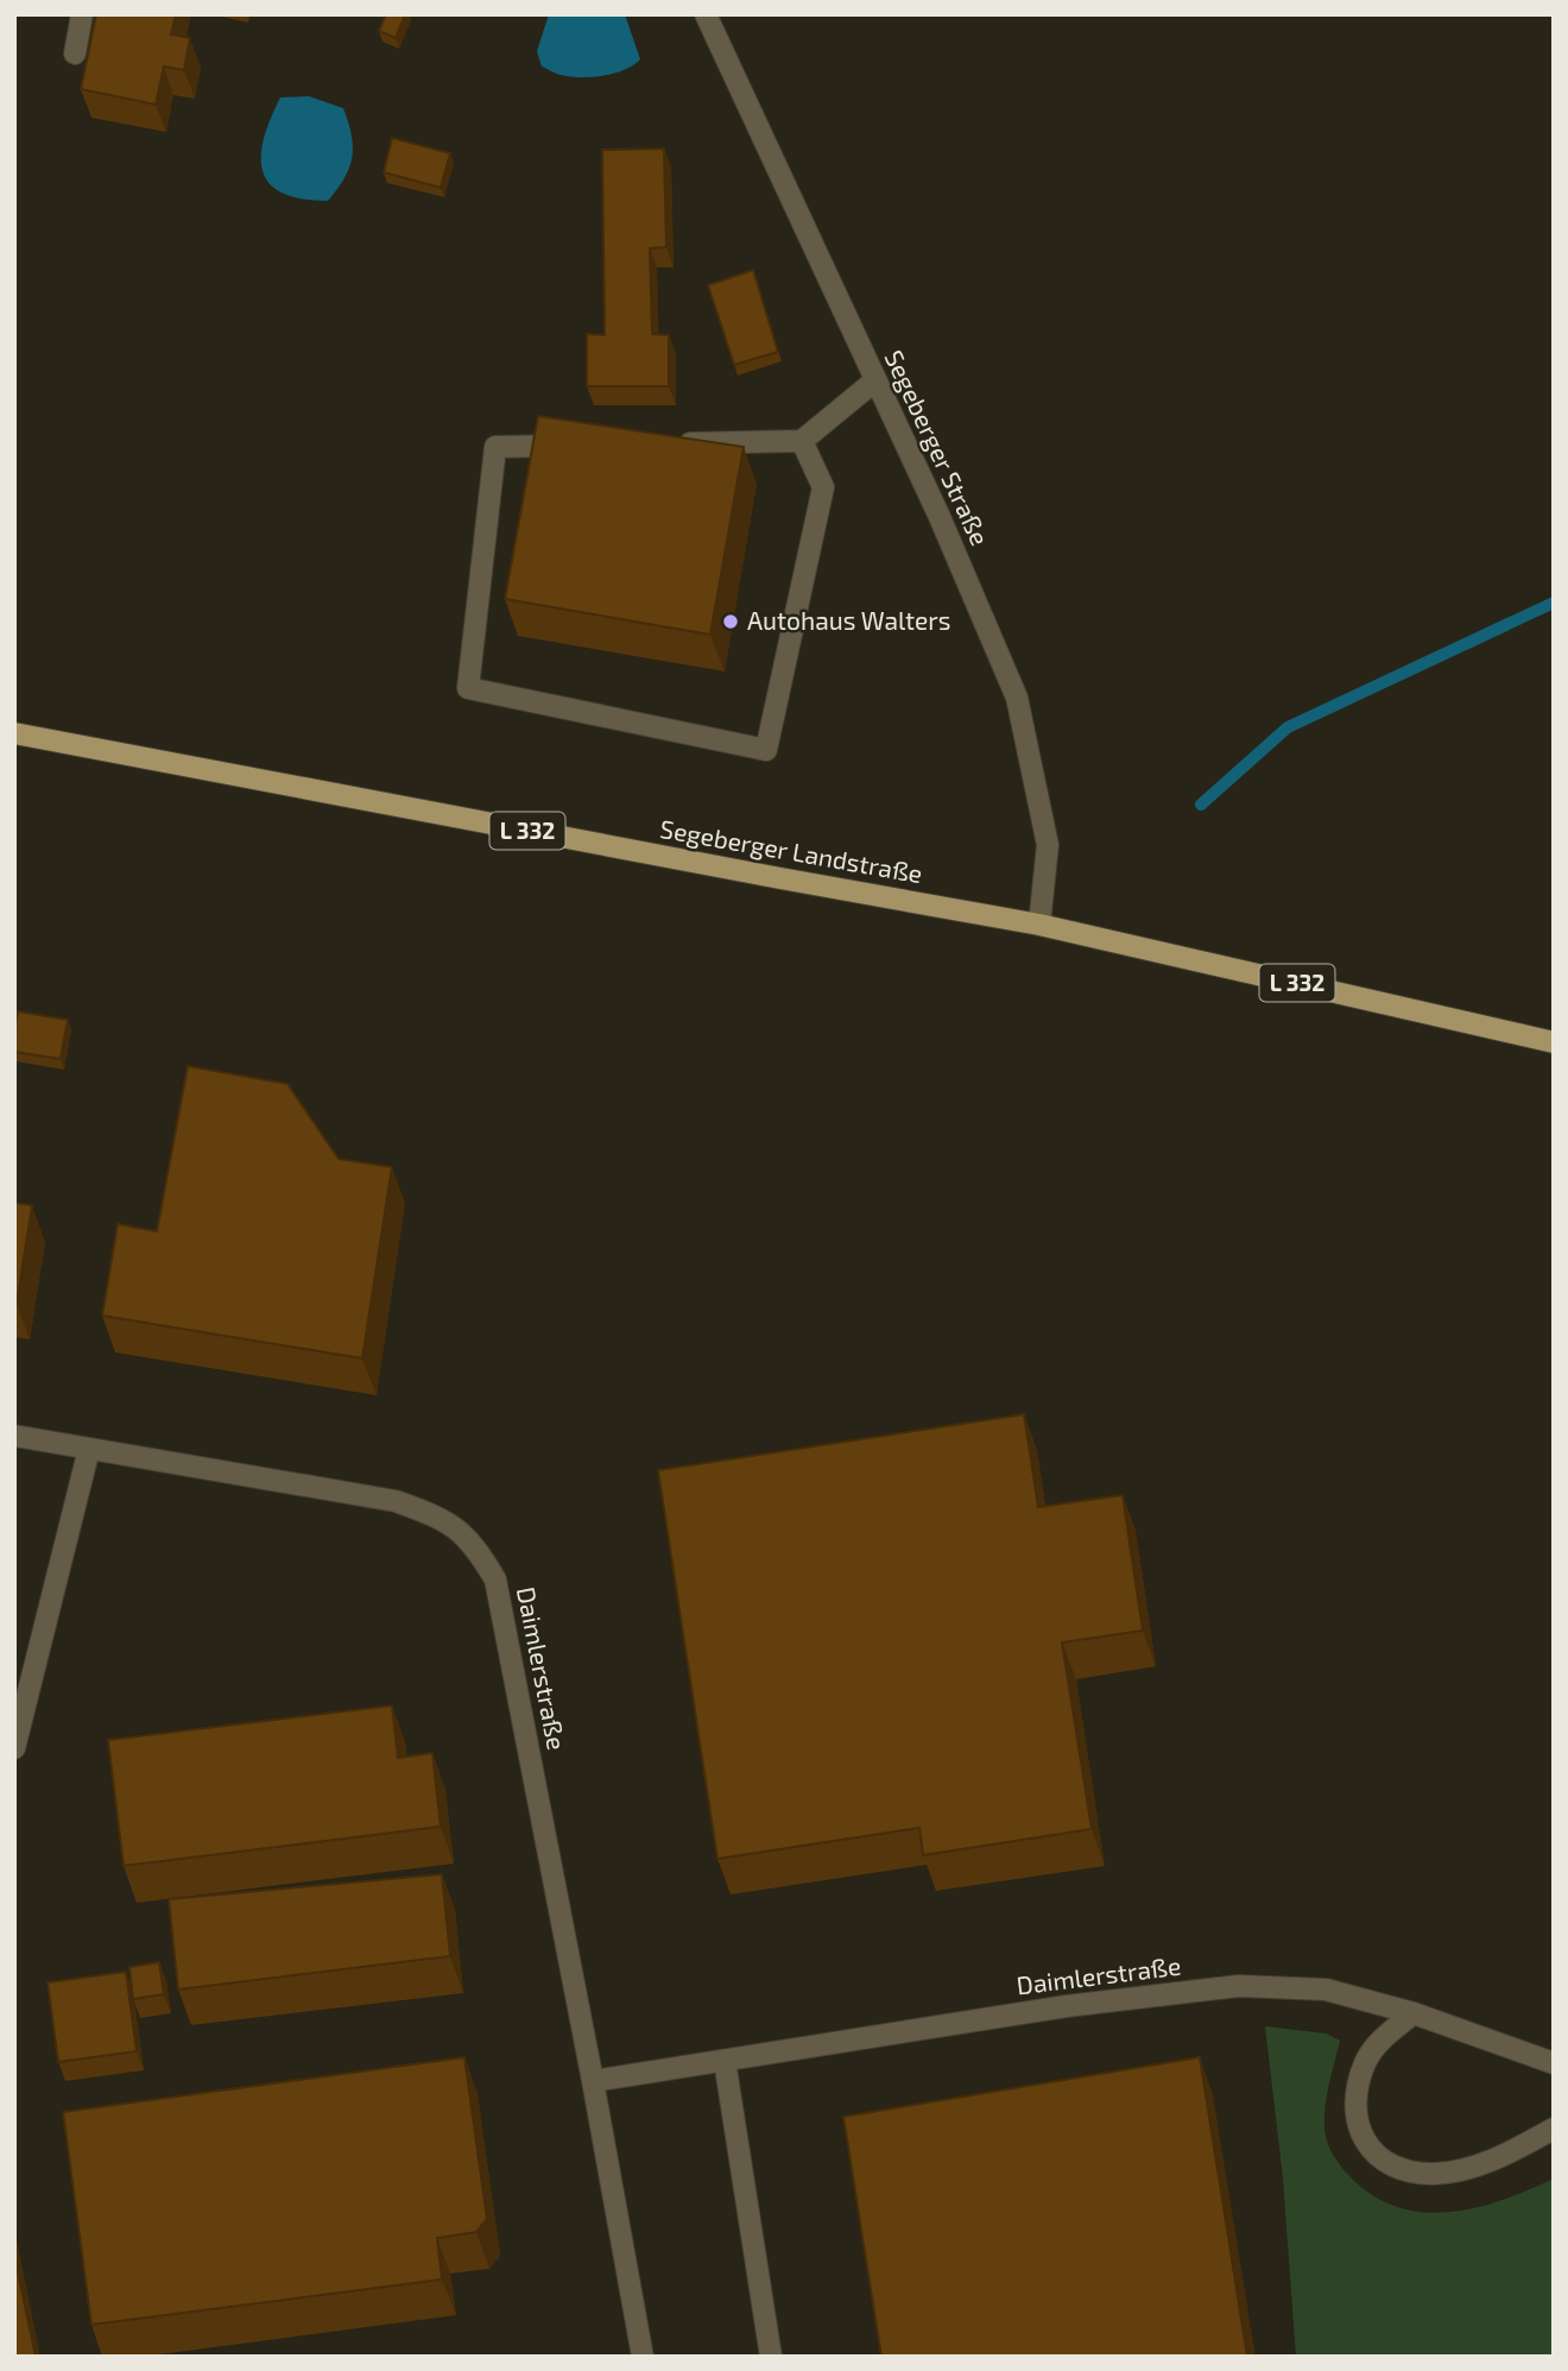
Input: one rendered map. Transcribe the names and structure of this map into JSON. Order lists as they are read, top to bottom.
{
  "streets": {
    "main road": ["L 332", "Segeberger Landstraße"],
    "street": ["Segeberger Straße", "Daimlerstraße"]
  },
  "crossings": [
    ["Segeberger Straße", "Segeberger Landstraße"]
  ],
  "places": ["Autohaus Walters"]
}
